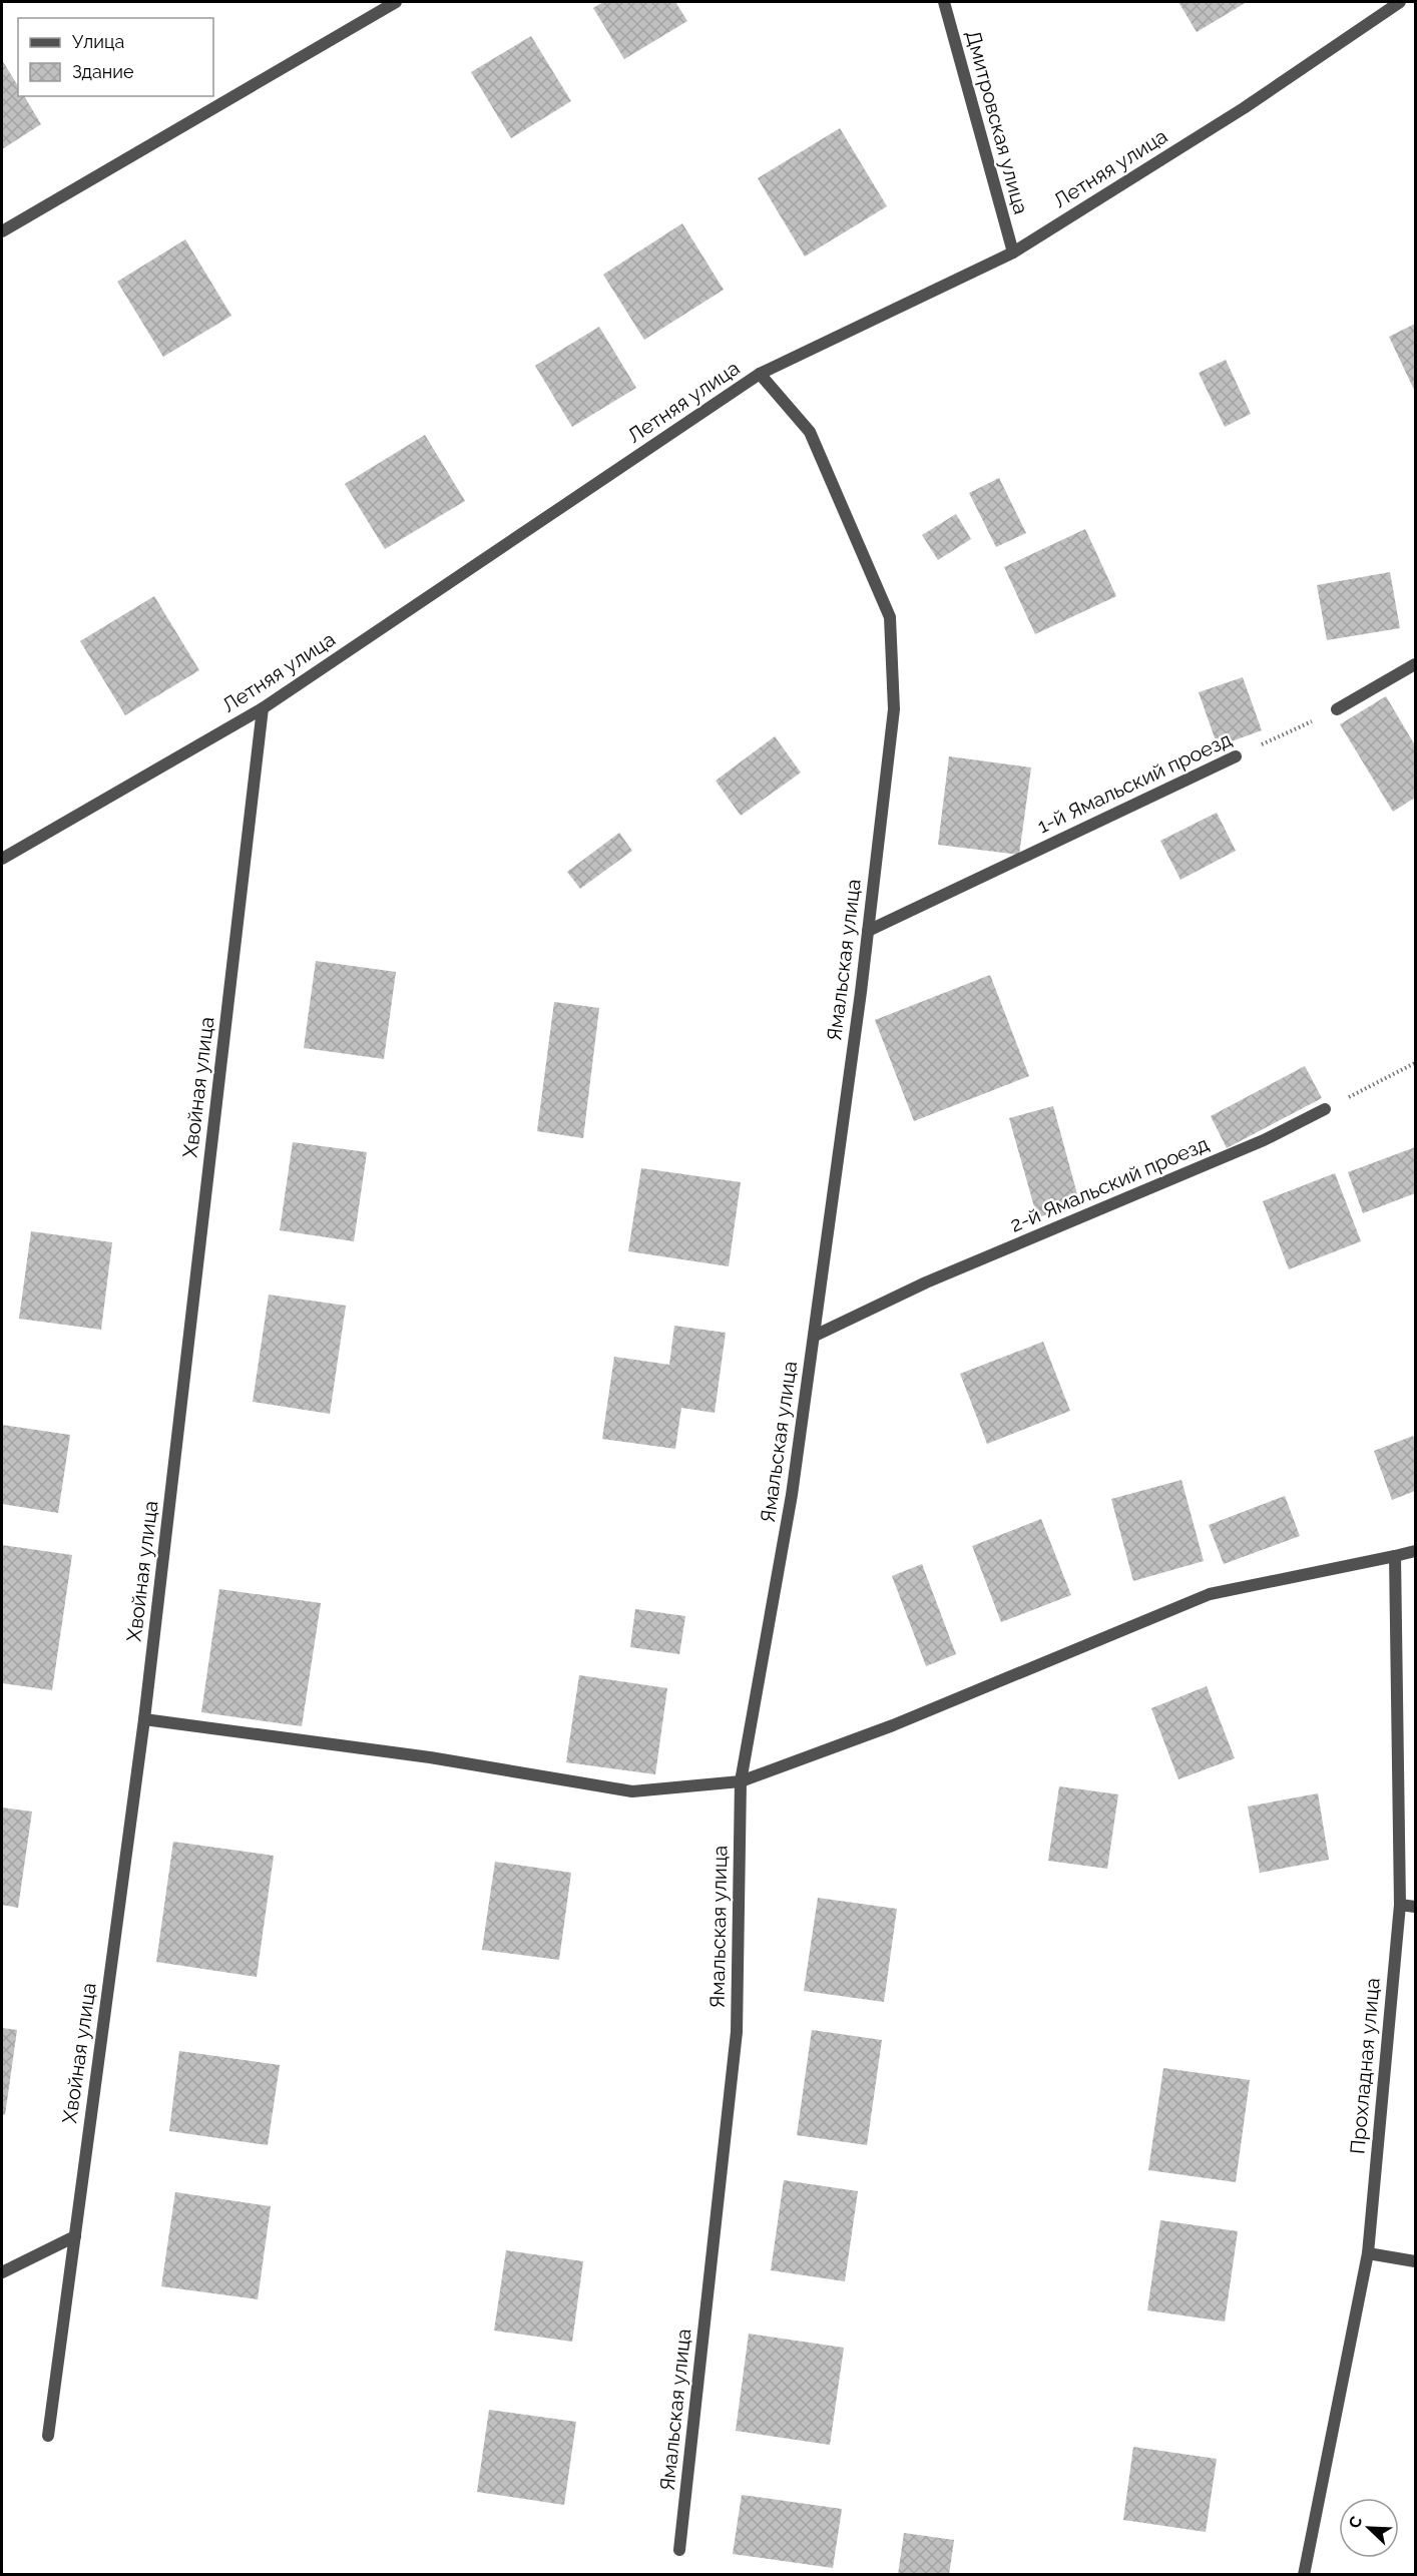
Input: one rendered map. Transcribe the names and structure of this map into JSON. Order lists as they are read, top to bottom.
{
  "streets": {
    "street": [
      "Дмитровская улица",
      "Летняя улица",
      "1-й Ямальский проезд",
      "Ямальская улица",
      "Хвойная улица",
      "2-й Ямальский проезд",
      "Прохладная улица"
    ]
  },
  "crossings": [
    ["Дмитровская улица", "Летняя улица"],
    ["Летняя улица", "Ямальская улица"],
    ["Летняя улица", "Хвойная улица"],
    ["1-й Ямальский проезд", "Ямальская улица"],
    ["Ямальская улица", "2-й Ямальский проезд"]
  ],
  "legend": ["Улица", "Здание"],
  "north": "top left"
}
